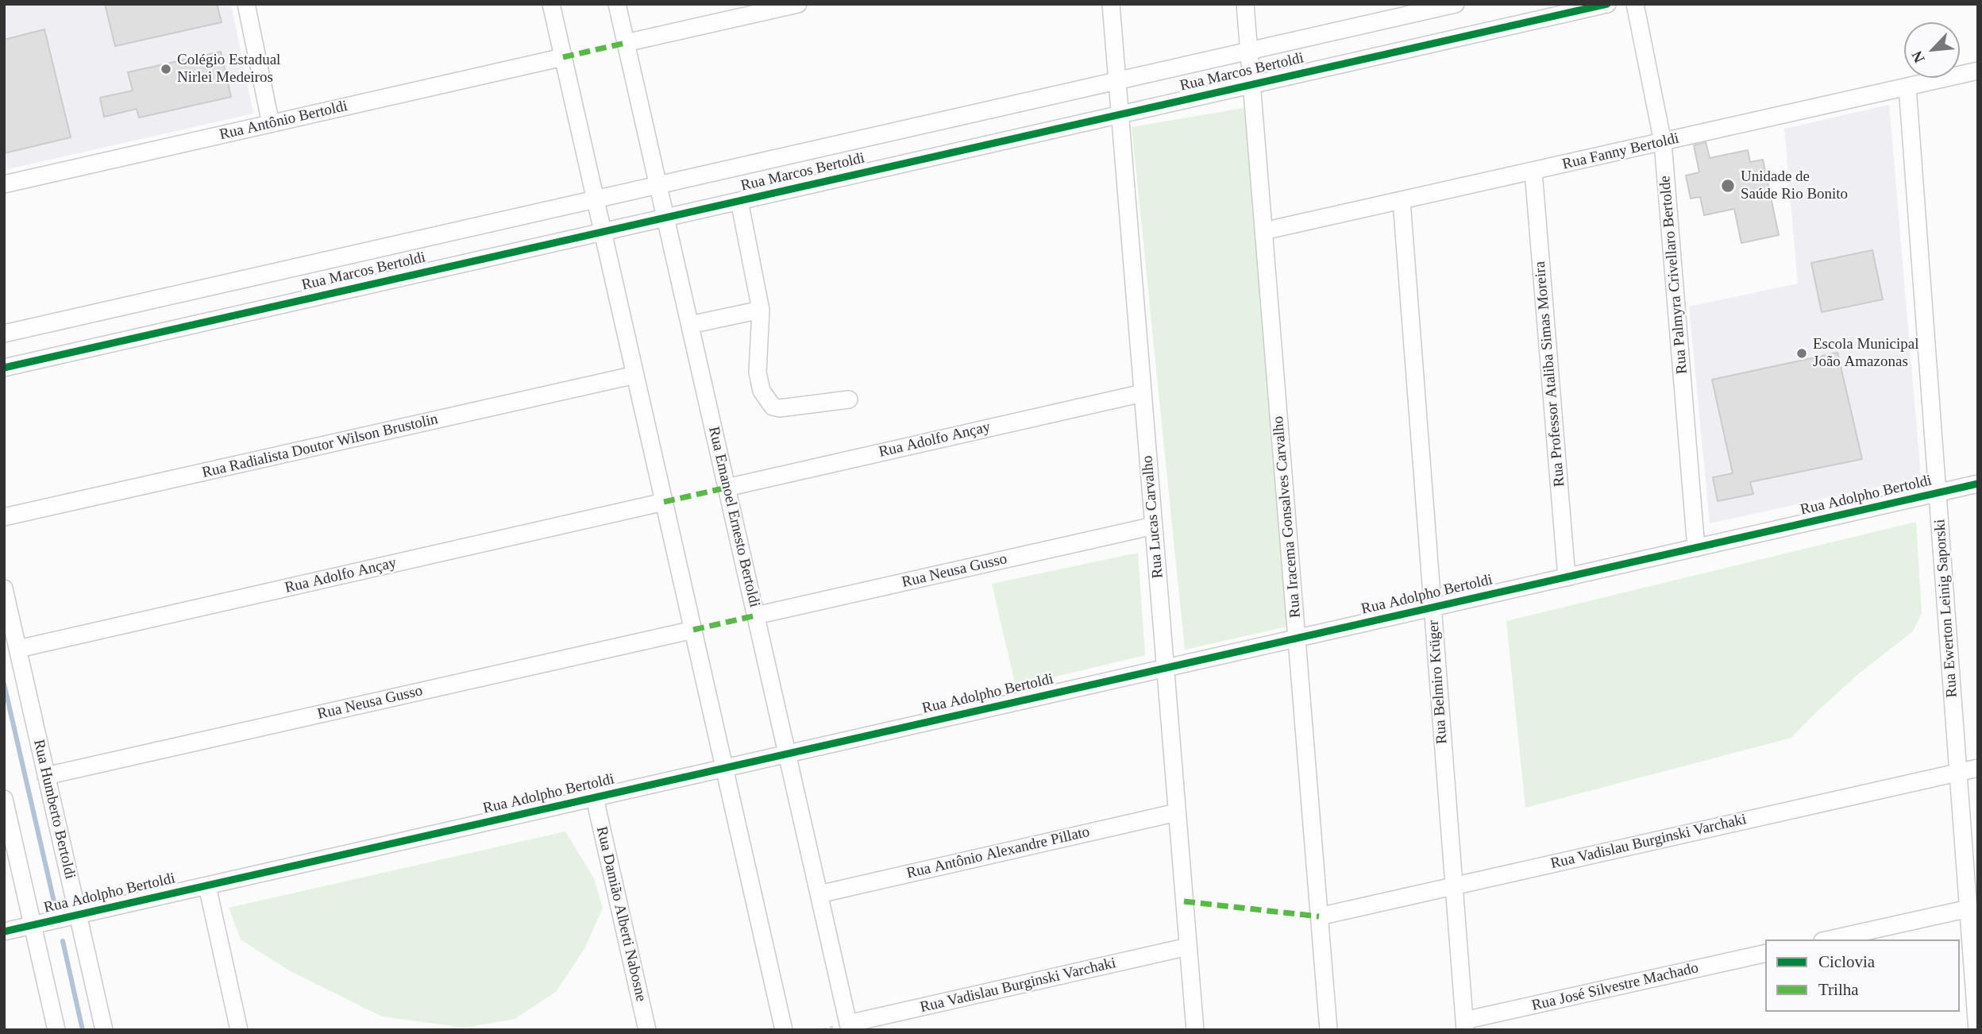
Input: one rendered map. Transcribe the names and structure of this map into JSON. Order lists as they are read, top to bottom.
{
  "streets": {
    "street": [
      "Rua Marcos Bertoldi",
      "Rua Antônio Bertoldi",
      "Rua Fanny Bertoldi",
      "Rua Palmyra Crivellaro Bertolde",
      "Rua Professor Ataliba Simas Moreira",
      "Rua Adolfo Ançay",
      "Rua Radialista Doutor Wilson Brustolin",
      "Rua Adolpho Bertoldi",
      "Rua Emanoel Ernesto Bertoldi",
      "Rua Lucas Carvalho",
      "Rua Iracema Gonsalves Carvalho",
      "Rua Neusa Gusso",
      "Rua Ewerton Leinig Saporski",
      "Rua Belmiro Krüger",
      "Rua Humberto Bertoldi",
      "Rua Vadislau Burginski Varchaki",
      "Rua Antônio Alexandre Pillato",
      "Rua Damião Alberti Nabosne",
      "Rua José Silvestre Machado"
    ]
  },
  "crossings": [
    ["Rua Marcos Bertoldi", "Rua Emanoel Ernesto Bertoldi"],
    ["Rua Marcos Bertoldi", "Rua Lucas Carvalho"],
    ["Rua Marcos Bertoldi", "Rua Iracema Gonsalves Carvalho"],
    ["Rua Fanny Bertoldi", "Rua Palmyra Crivellaro Bertolde"],
    ["Rua Fanny Bertoldi", "Rua Professor Ataliba Simas Moreira"],
    ["Rua Fanny Bertoldi", "Rua Iracema Gonsalves Carvalho"],
    ["Rua Fanny Bertoldi", "Rua Ewerton Leinig Saporski"],
    ["Rua Fanny Bertoldi", "Rua Belmiro Krüger"],
    ["Rua Palmyra Crivellaro Bertolde", "Rua Adolpho Bertoldi"],
    ["Rua Professor Ataliba Simas Moreira", "Rua Adolpho Bertoldi"],
    ["Rua Adolfo Ançay", "Rua Emanoel Ernesto Bertoldi"],
    ["Rua Adolfo Ançay", "Rua Lucas Carvalho"],
    ["Rua Adolfo Ançay", "Rua Humberto Bertoldi"],
    ["Rua Adolpho Bertoldi", "Rua Emanoel Ernesto Bertoldi"],
    ["Rua Adolpho Bertoldi", "Rua Lucas Carvalho"],
    ["Rua Adolpho Bertoldi", "Rua Iracema Gonsalves Carvalho"],
    ["Rua Adolpho Bertoldi", "Rua Ewerton Leinig Saporski"],
    ["Rua Adolpho Bertoldi", "Rua Belmiro Krüger"],
    ["Rua Adolpho Bertoldi", "Rua Humberto Bertoldi"],
    ["Rua Adolpho Bertoldi", "Rua Damião Alberti Nabosne"],
    ["Rua Emanoel Ernesto Bertoldi", "Rua Neusa Gusso"],
    ["Rua Emanoel Ernesto Bertoldi", "Rua Vadislau Burginski Varchaki"],
    ["Rua Emanoel Ernesto Bertoldi", "Rua Antônio Alexandre Pillato"],
    ["Rua Lucas Carvalho", "Rua Neusa Gusso"],
    ["Rua Lucas Carvalho", "Rua Vadislau Burginski Varchaki"],
    ["Rua Lucas Carvalho", "Rua Antônio Alexandre Pillato"],
    ["Rua Iracema Gonsalves Carvalho", "Rua Vadislau Burginski Varchaki"],
    ["Rua Neusa Gusso", "Rua Humberto Bertoldi"],
    ["Rua Ewerton Leinig Saporski", "Rua Vadislau Burginski Varchaki"],
    ["Rua Belmiro Krüger", "Rua Vadislau Burginski Varchaki"],
    ["Rua Belmiro Krüger", "Rua José Silvestre Machado"]
  ],
  "places": ["Colégio Estadual Nirlei Medeiros", "Unidade de Saúde Rio Bonito", "Escola Municipal João Amazonas"],
  "legend": ["Ciclovia", "Trilha"],
  "north": "bottom left"
}
